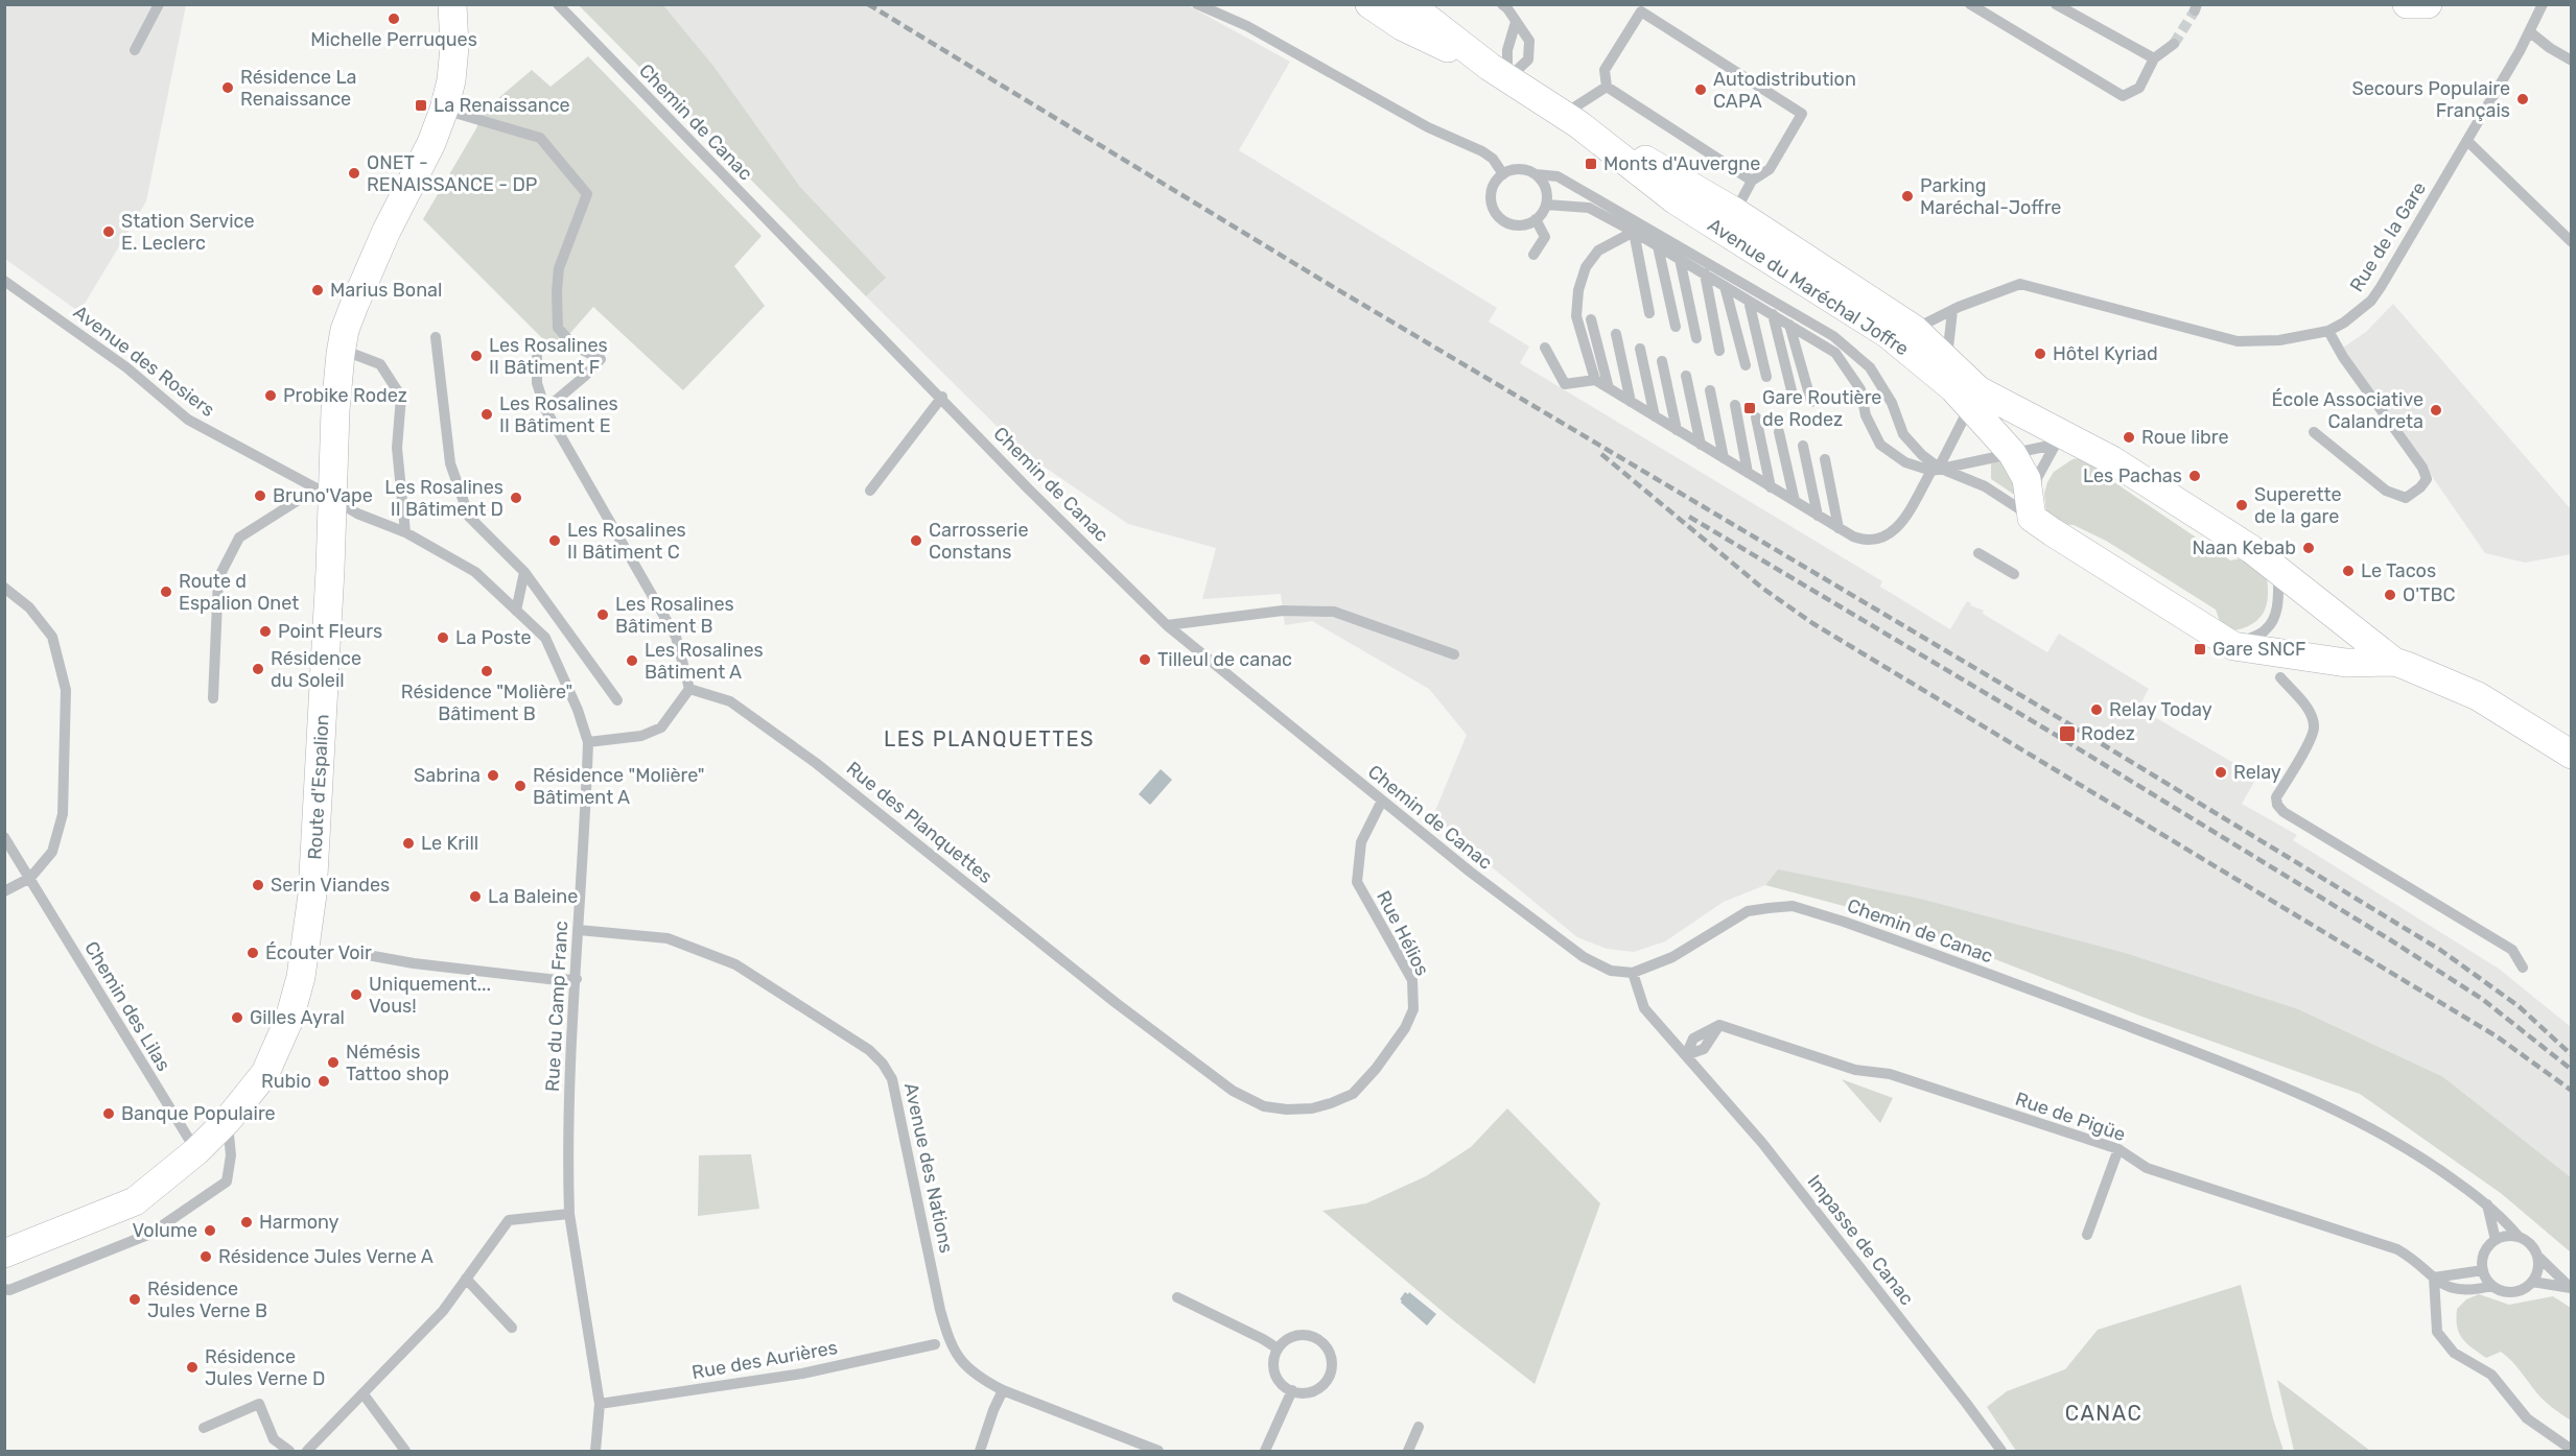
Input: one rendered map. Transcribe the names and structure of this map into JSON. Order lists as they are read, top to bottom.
{
  "streets": {
    "main road": ["Avenue du Maréchal Joffre", "Route d'Espalion"],
    "street": [
      "Chemin de Canac",
      "Rue de la Gare",
      "Avenue des Rosiers",
      "Rue des Planquettes",
      "Rue Hélios",
      "Chemin des Lilas",
      "Rue du Camp Franc",
      "Rue de Pigüe",
      "Avenue des Nations",
      "Impasse de Canac",
      "Rue des Aurières"
    ]
  },
  "crossings": [
    ["Chemin de Canac", "Rue Hélios"],
    ["Chemin de Canac", "Rue de Pigüe"],
    ["Rue de la Gare", "Avenue du Maréchal Joffre"],
    ["Avenue des Rosiers", "Route d'Espalion"],
    ["Avenue des Rosiers", "Rue du Camp Franc"],
    ["Route d'Espalion", "Chemin des Lilas"],
    ["Route d'Espalion", "Rue du Camp Franc"],
    ["Rue des Planquettes", "Rue Hélios"],
    ["Rue du Camp Franc", "Avenue des Nations"],
    ["Rue du Camp Franc", "Rue des Aurières"],
    ["Rue de Pigüe", "Impasse de Canac"]
  ],
  "districts": ["LES PLANQUETTES", "CANAC"],
  "places": {
    "other": [
      "Michelle Perruques",
      "Résidence La Renaissance",
      "Autodistribution CAPA",
      "Secours Populaire Français",
      "ONET - RENAISSANCE - DP",
      "Parking Maréchal-Joffre",
      "Station Service E. Leclerc",
      "Marius Bonal",
      "Hôtel Kyriad",
      "Les Rosalines II Bâtiment F",
      "Probike Rodez",
      "École Associative Calandreta",
      "Les Rosalines II Bâtiment E",
      "Roue libre",
      "Les Pachas",
      "Bruno'Vape",
      "Les Rosalines II Bâtiment D",
      "Superette de la gare",
      "Les Rosalines II Bâtiment C",
      "Carrosserie Constans",
      "Naan Kebab",
      "Le Tacos",
      "Route d Espalion Onet",
      "O'TBC",
      "Les Rosalines Bâtiment B",
      "Point Fleurs",
      "La Poste",
      "Tilleul de canac",
      "Les Rosalines Bâtiment A",
      "Résidence du Soleil",
      "Résidence \"Molière\" Bâtiment B",
      "Relay Today",
      "Relay",
      "Sabrina",
      "Résidence \"Molière\" Bâtiment A",
      "Le Krill",
      "Serin Viandes",
      "La Baleine",
      "Écouter Voir",
      "Uniquement... Vous!",
      "Gilles Ayral",
      "Némésis Tattoo shop",
      "Rubio",
      "Banque Populaire",
      "Harmony",
      "Volume",
      "Résidence Jules Verne A",
      "Résidence Jules Verne B",
      "Résidence Jules Verne D"
    ],
    "transit": [
      "La Renaissance",
      "Monts d'Auvergne",
      "Gare Routière de Rodez",
      "Gare SNCF",
      "Rodez"
    ]
  }
}
